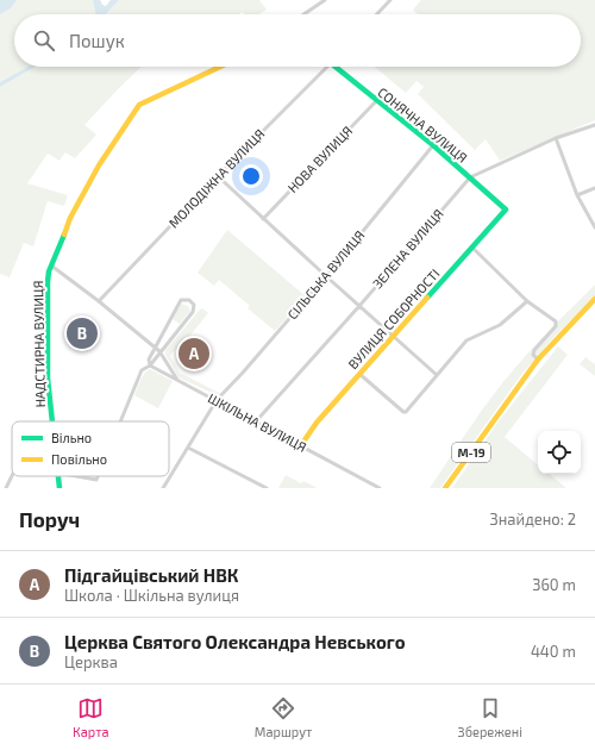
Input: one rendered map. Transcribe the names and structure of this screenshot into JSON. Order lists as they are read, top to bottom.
{
  "streets": {
    "main road": [
      "СОНЯЧНА ВУЛИЦЯ",
      "ВУЛИЦЯ СОБОРНОСТІ",
      "НАДСТИРНА ВУЛИЦЯ",
      "М-19"
    ],
    "street": [
      "НОВА ВУЛИЦЯ",
      "МОЛОДІЖНА ВУЛИЦЯ",
      "ЗЕЛЕНА ВУЛИЦЯ",
      "СІЛЬСЬКА ВУЛИЦЯ",
      "ШКІЛЬНА ВУЛИЦЯ"
    ]
  },
  "crossings": [
    ["СОНЯЧНА ВУЛИЦЯ", "НОВА ВУЛИЦЯ"],
    ["СОНЯЧНА ВУЛИЦЯ", "ЗЕЛЕНА ВУЛИЦЯ"],
    ["СОНЯЧНА ВУЛИЦЯ", "СІЛЬСЬКА ВУЛИЦЯ"],
    ["СОНЯЧНА ВУЛИЦЯ", "ВУЛИЦЯ СОБОРНОСТІ"],
    ["ЗЕЛЕНА ВУЛИЦЯ", "ШКІЛЬНА ВУЛИЦЯ"],
    ["СІЛЬСЬКА ВУЛИЦЯ", "ШКІЛЬНА ВУЛИЦЯ"],
    ["ВУЛИЦЯ СОБОРНОСТІ", "ШКІЛЬНА ВУЛИЦЯ"]
  ],
  "legend": ["Вільно", "Повільно"],
  "page": {
    "search": "Пошук",
    "pins": ["B", "A"],
    "heading": ["Поруч", "Знайдено: 2"],
    "list": [
      {
        "mark": "A",
        "name": "Підгайцівський НВК",
        "note": "Школа · Шкільна вулиця",
        "value": "360 m"
      },
      {
        "mark": "B",
        "name": "Церква Святого Олександра Невського",
        "note": "Церква",
        "value": "440 m"
      }
    ],
    "nav": ["Карта", "Маршрут", "Збережені"]
  }
}
